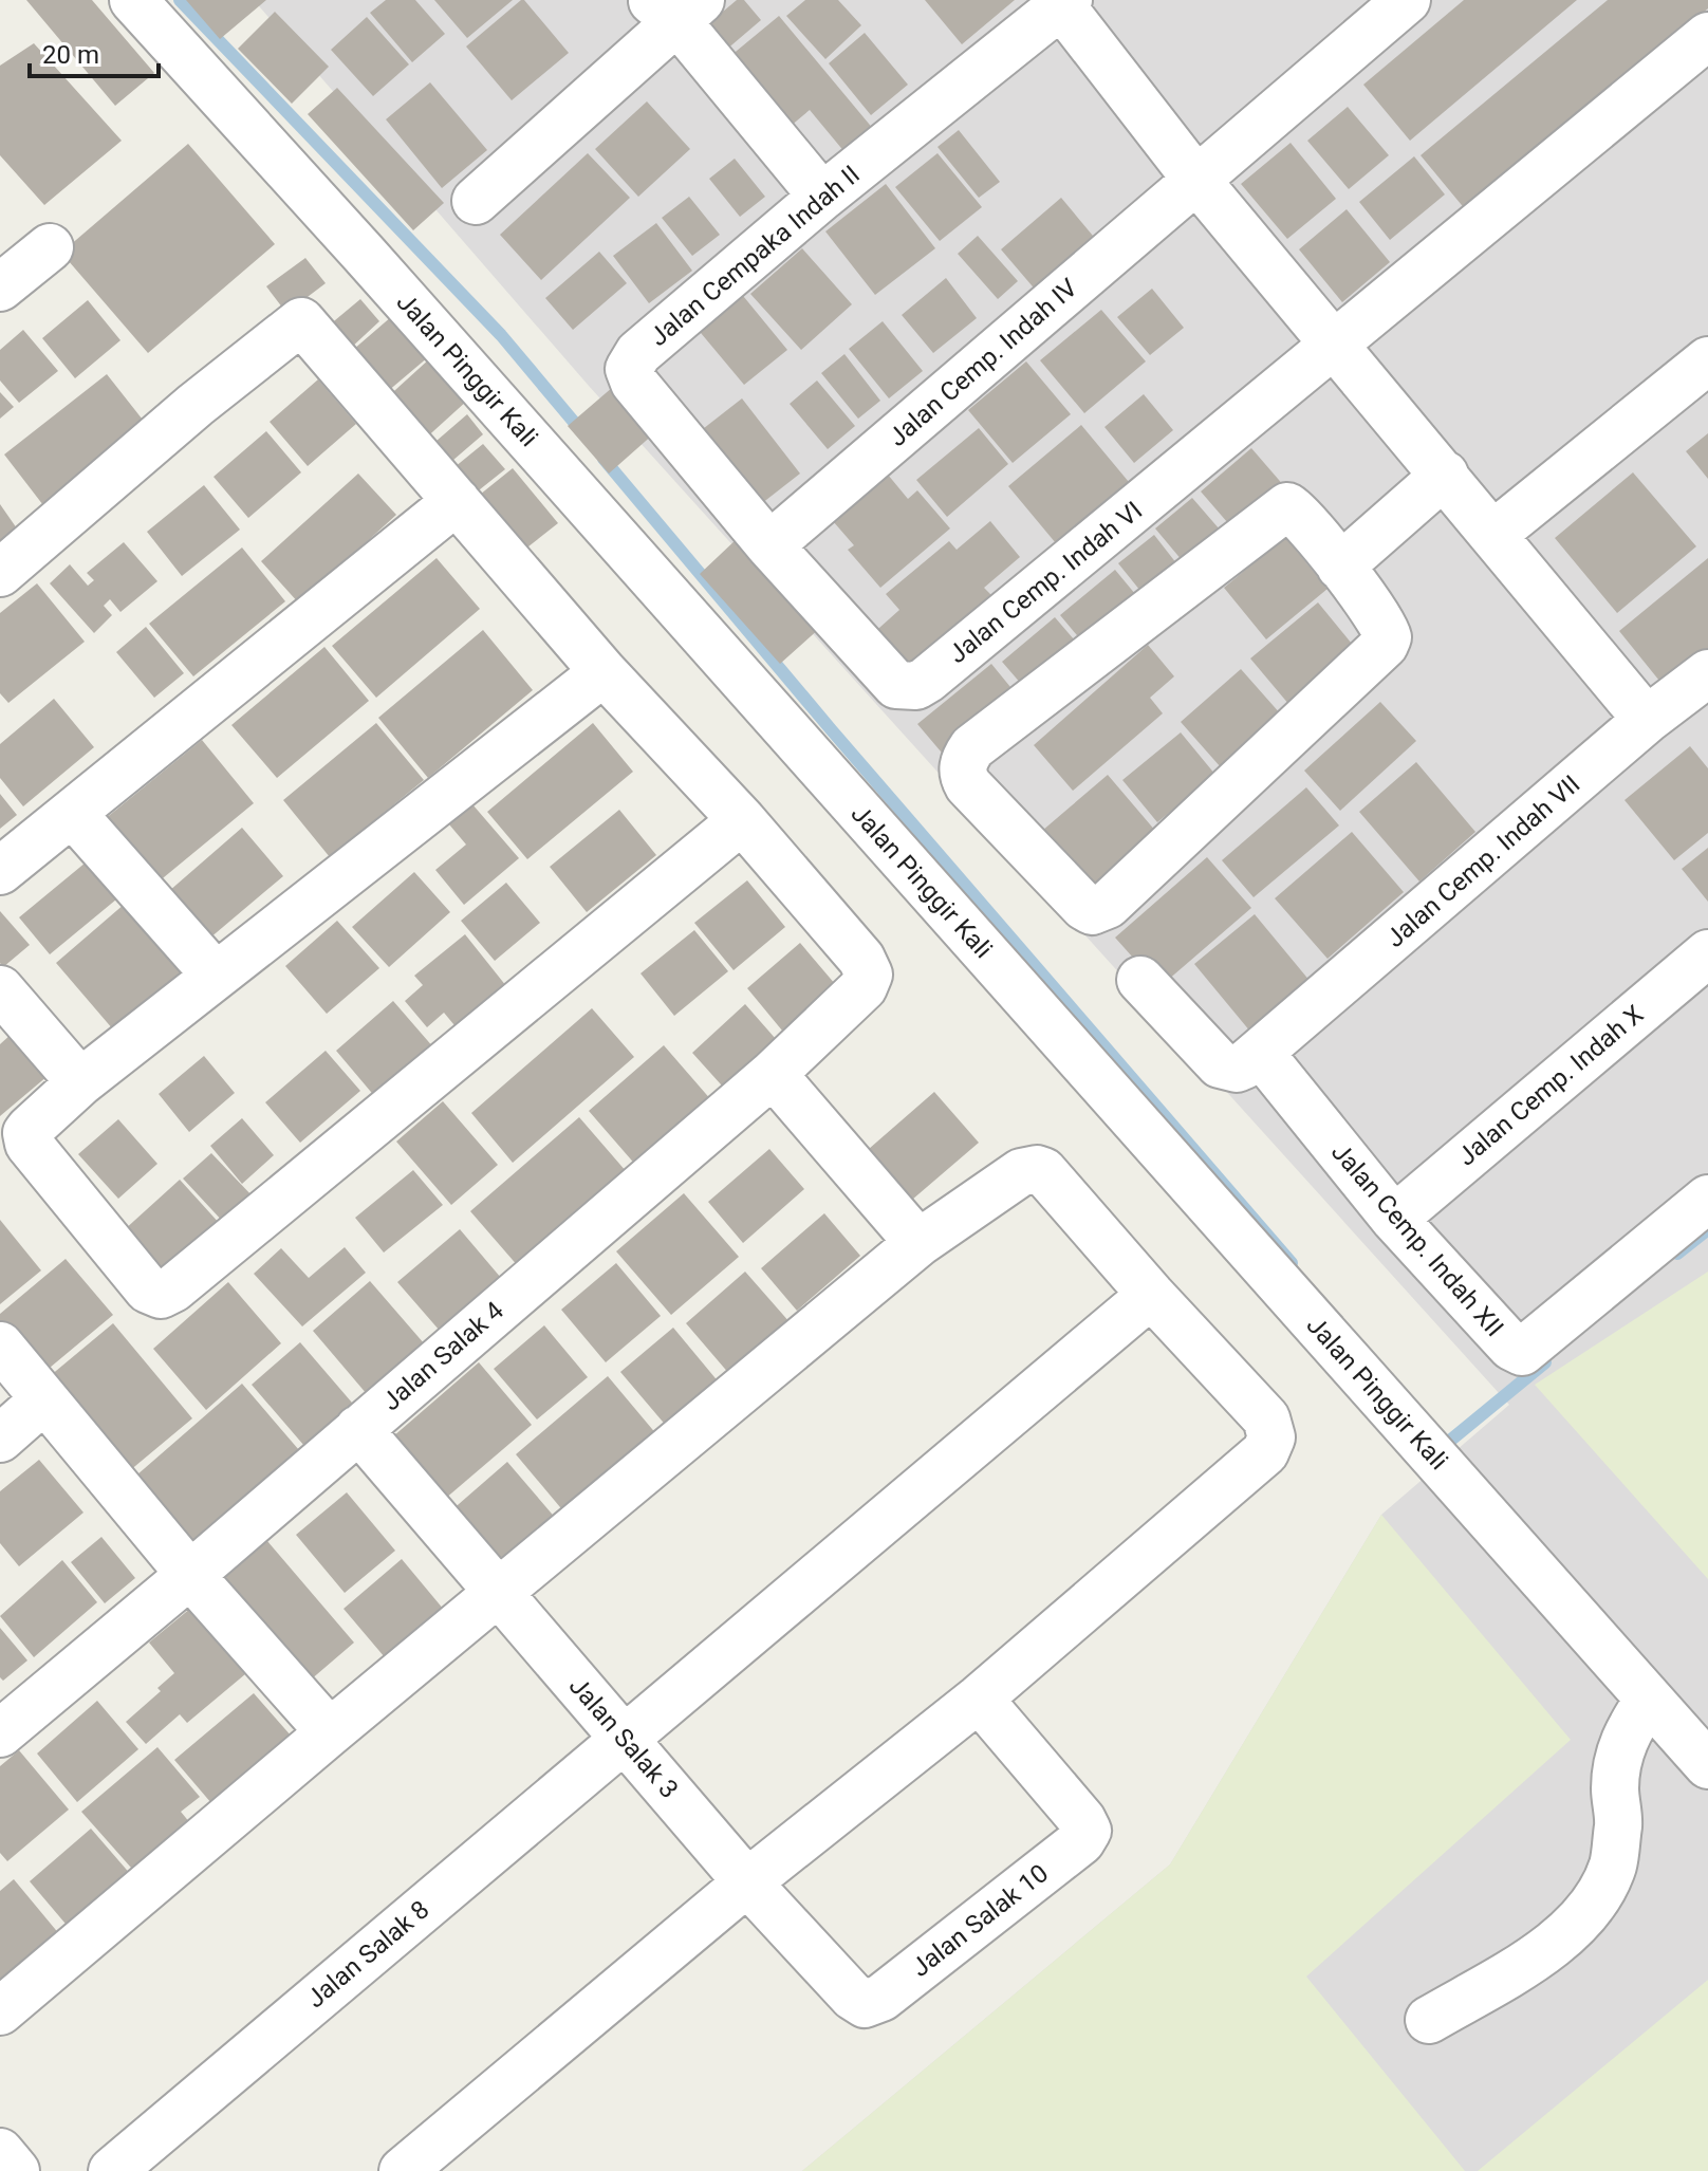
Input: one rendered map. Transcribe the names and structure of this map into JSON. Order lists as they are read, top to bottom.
{
  "streets": {
    "street": [
      "Jalan Cempaka Indah II",
      "Jalan Cemp. Indah IV",
      "Jalan Pinggir Kali",
      "Jalan Cemp. Indah VI",
      "Jalan Cemp. Indah VII",
      "Jalan Cemp. Indah X",
      "Jalan Cemp. Indah XII",
      "Jalan Salak 4",
      "Jalan Salak 3",
      "Jalan Salak 10",
      "Jalan Salak 8"
    ]
  },
  "crossings": [
    ["Jalan Cempaka Indah II", "Jalan Cemp. Indah IV"],
    ["Jalan Cempaka Indah II", "Jalan Cemp. Indah VI"],
    ["Jalan Cemp. Indah IV", "Jalan Cemp. Indah VI"],
    ["Jalan Cemp. Indah VII", "Jalan Cemp. Indah XII"],
    ["Jalan Cemp. Indah X", "Jalan Cemp. Indah XII"],
    ["Jalan Salak 4", "Jalan Salak 3"],
    ["Jalan Salak 3", "Jalan Salak 10"],
    ["Jalan Salak 3", "Jalan Salak 8"]
  ],
  "scale_bar": "20 m"
}
